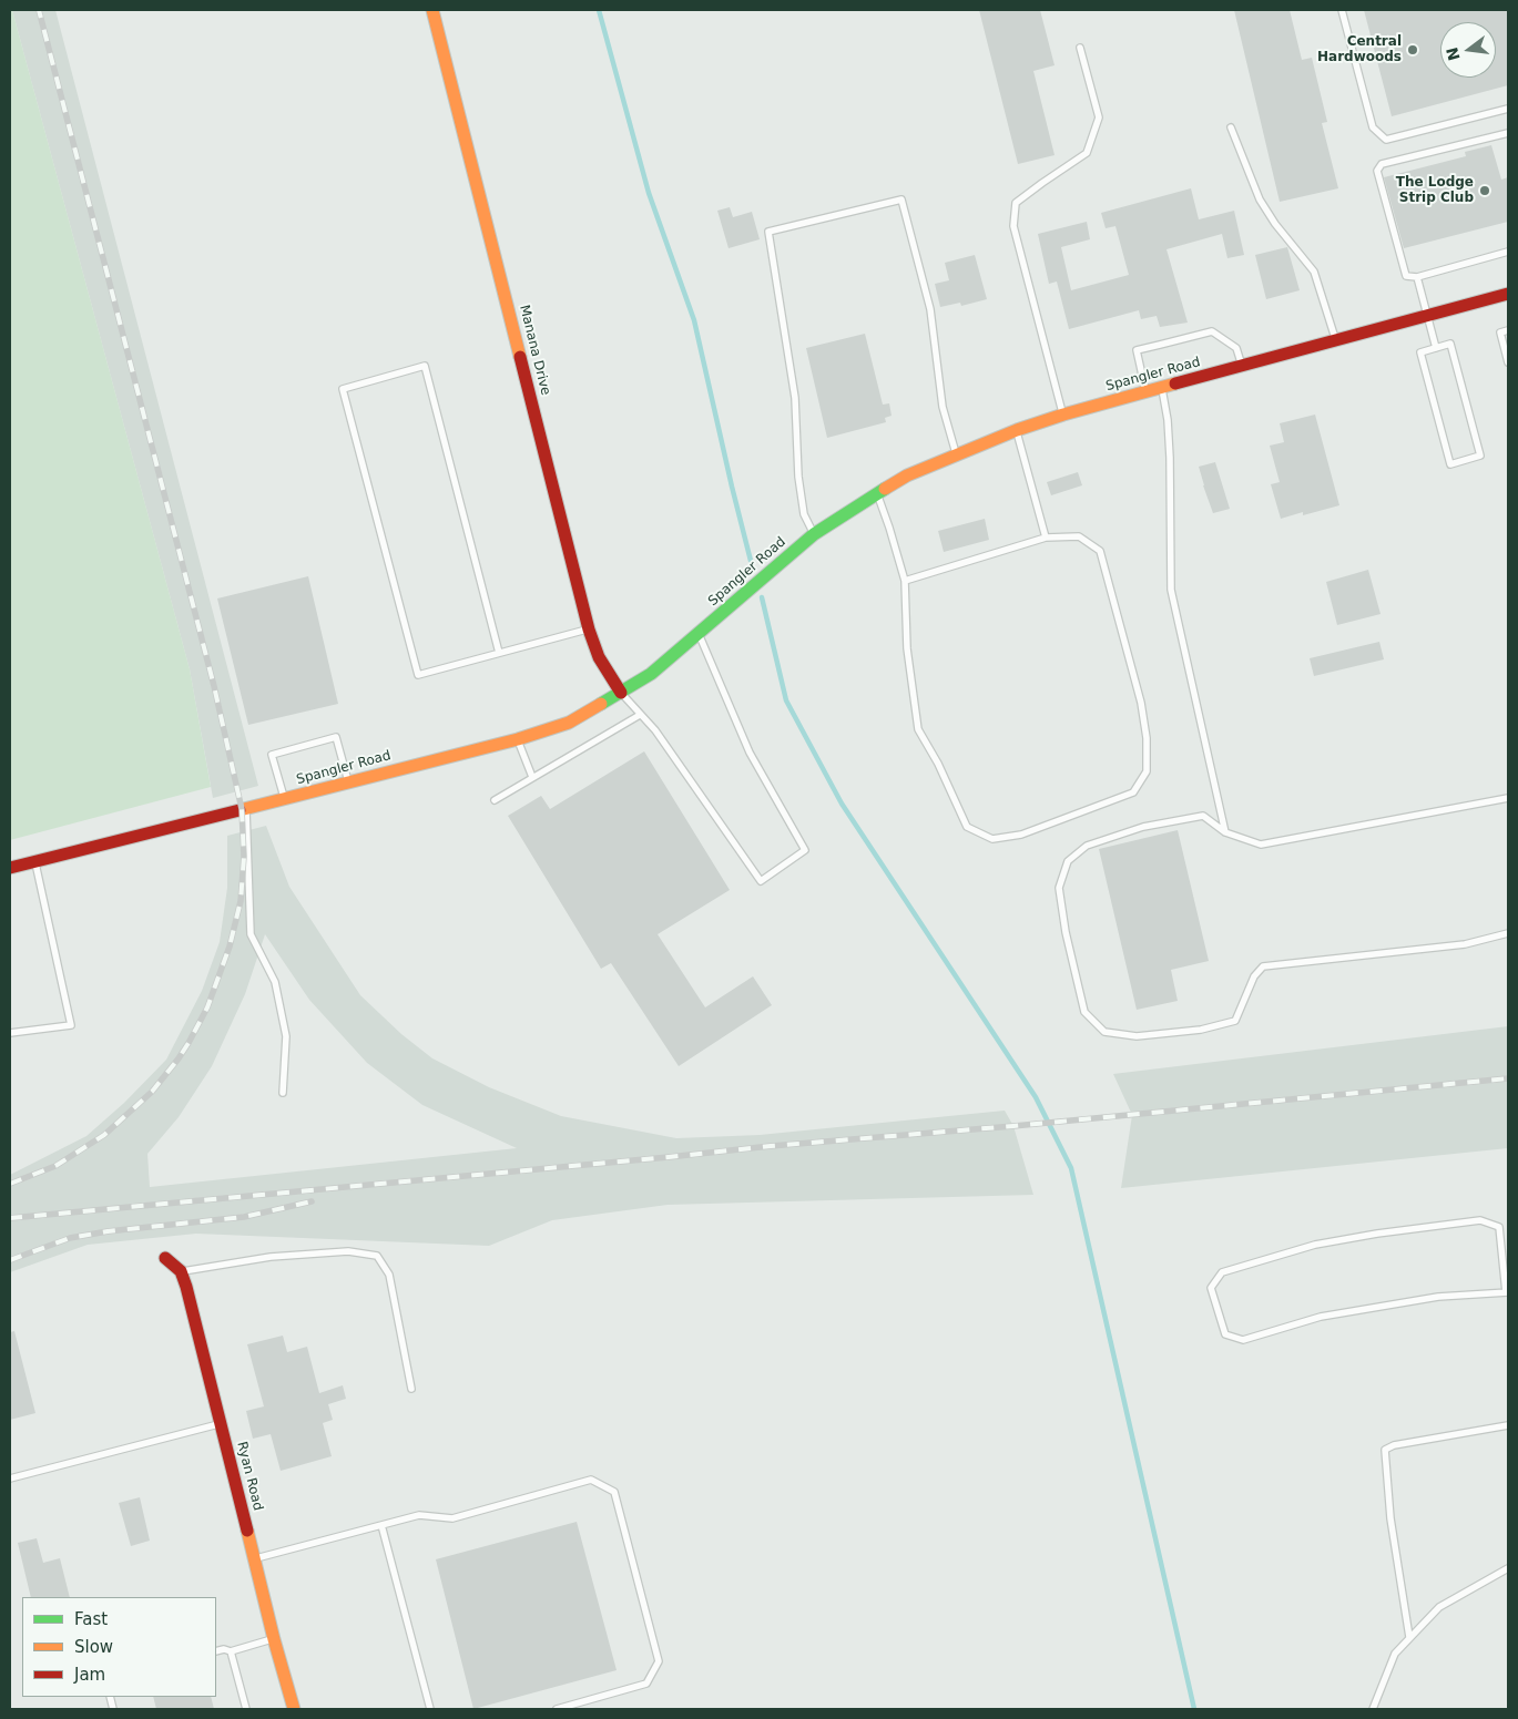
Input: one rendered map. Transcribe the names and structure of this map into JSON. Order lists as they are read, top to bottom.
{
  "streets": {
    "street": ["Manana Drive", "Spangler Road", "Ryan Road"]
  },
  "crossings": [
    ["Manana Drive", "Spangler Road"]
  ],
  "places": ["Central Hardwoods", "The Lodge Strip Club"],
  "legend": ["Fast", "Slow", "Jam"],
  "north": "left"
}
